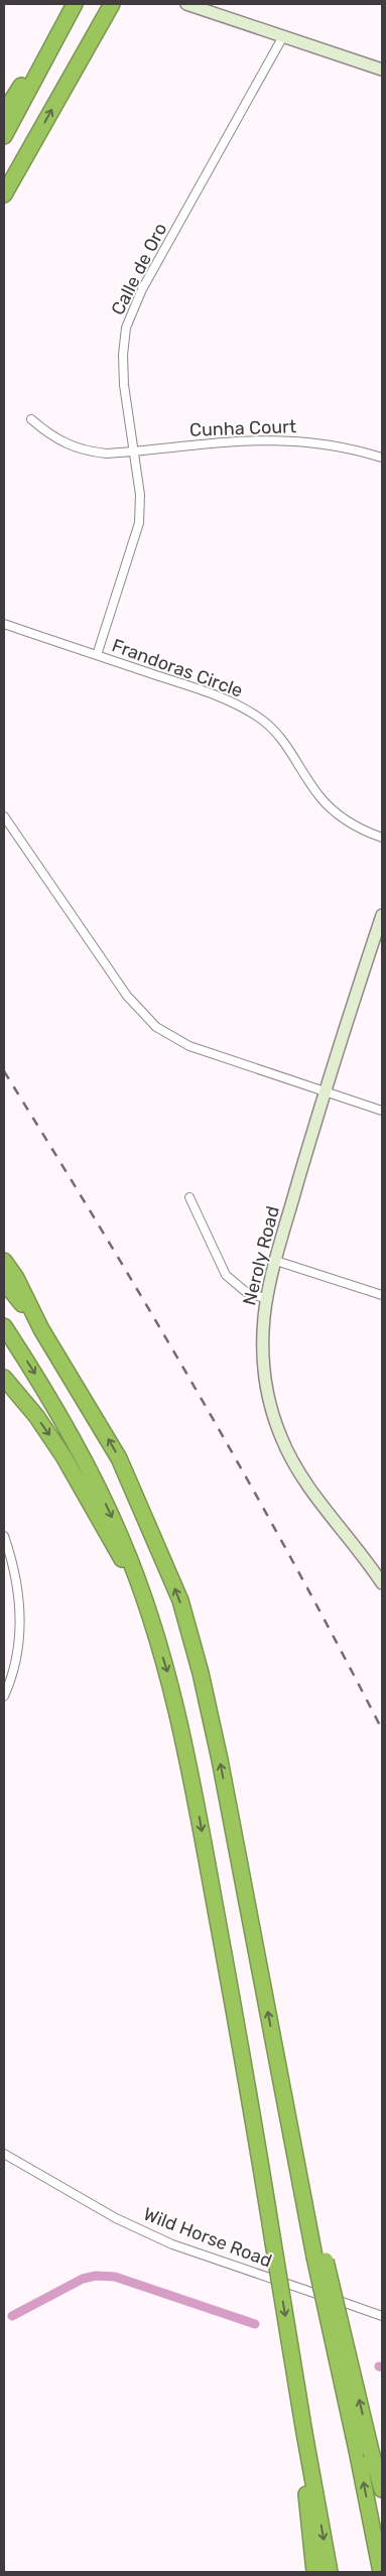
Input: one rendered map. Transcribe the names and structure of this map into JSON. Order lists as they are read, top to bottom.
{
  "streets": {
    "street": [
      "Calle de Oro",
      "Cunha Court",
      "Frandoras Circle",
      "Neroly Road",
      "Wild Horse Road"
    ]
  },
  "crossings": [
    ["Calle de Oro", "Cunha Court"],
    ["Calle de Oro", "Frandoras Circle"]
  ]
}
